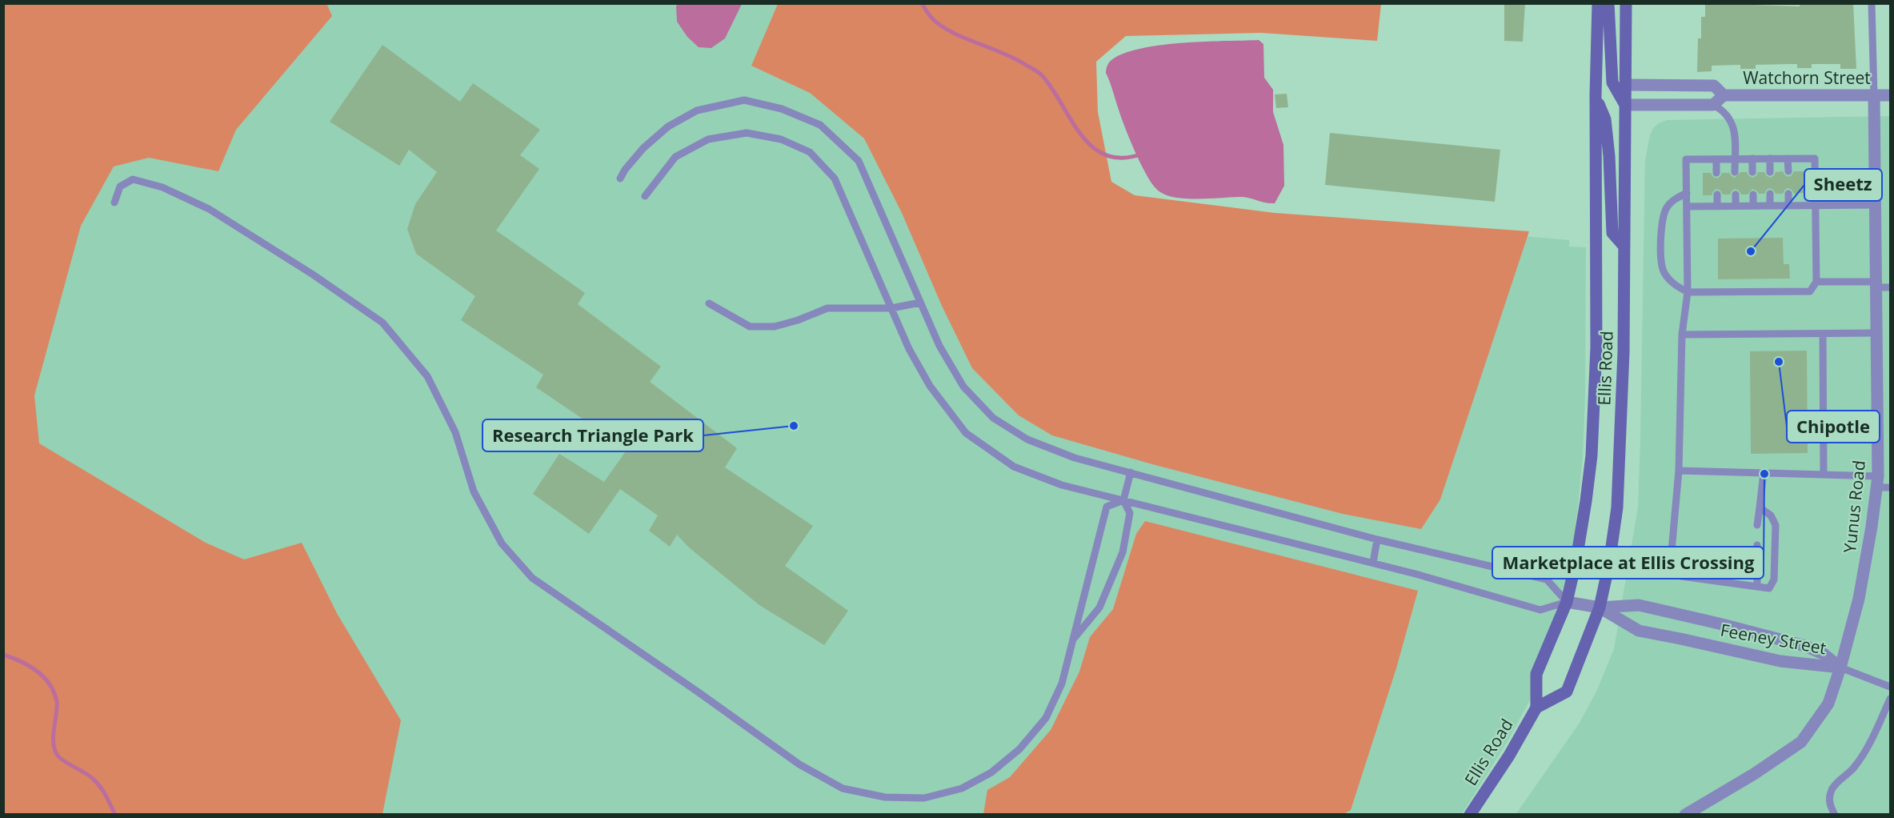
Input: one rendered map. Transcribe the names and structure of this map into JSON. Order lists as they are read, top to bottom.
{
  "streets": {
    "main road": ["Ellis Road"],
    "street": ["Watchorn Street", "Yunus Road", "Feeney Street"]
  },
  "crossings": [
    ["Watchorn Street", "Ellis Road"],
    ["Watchorn Street", "Yunus Road"],
    ["Ellis Road", "Feeney Street"],
    ["Yunus Road", "Feeney Street"]
  ],
  "places": [
    "Sheetz",
    "Chipotle",
    "Research Triangle Park",
    "Marketplace at Ellis Crossing"
  ]
}
